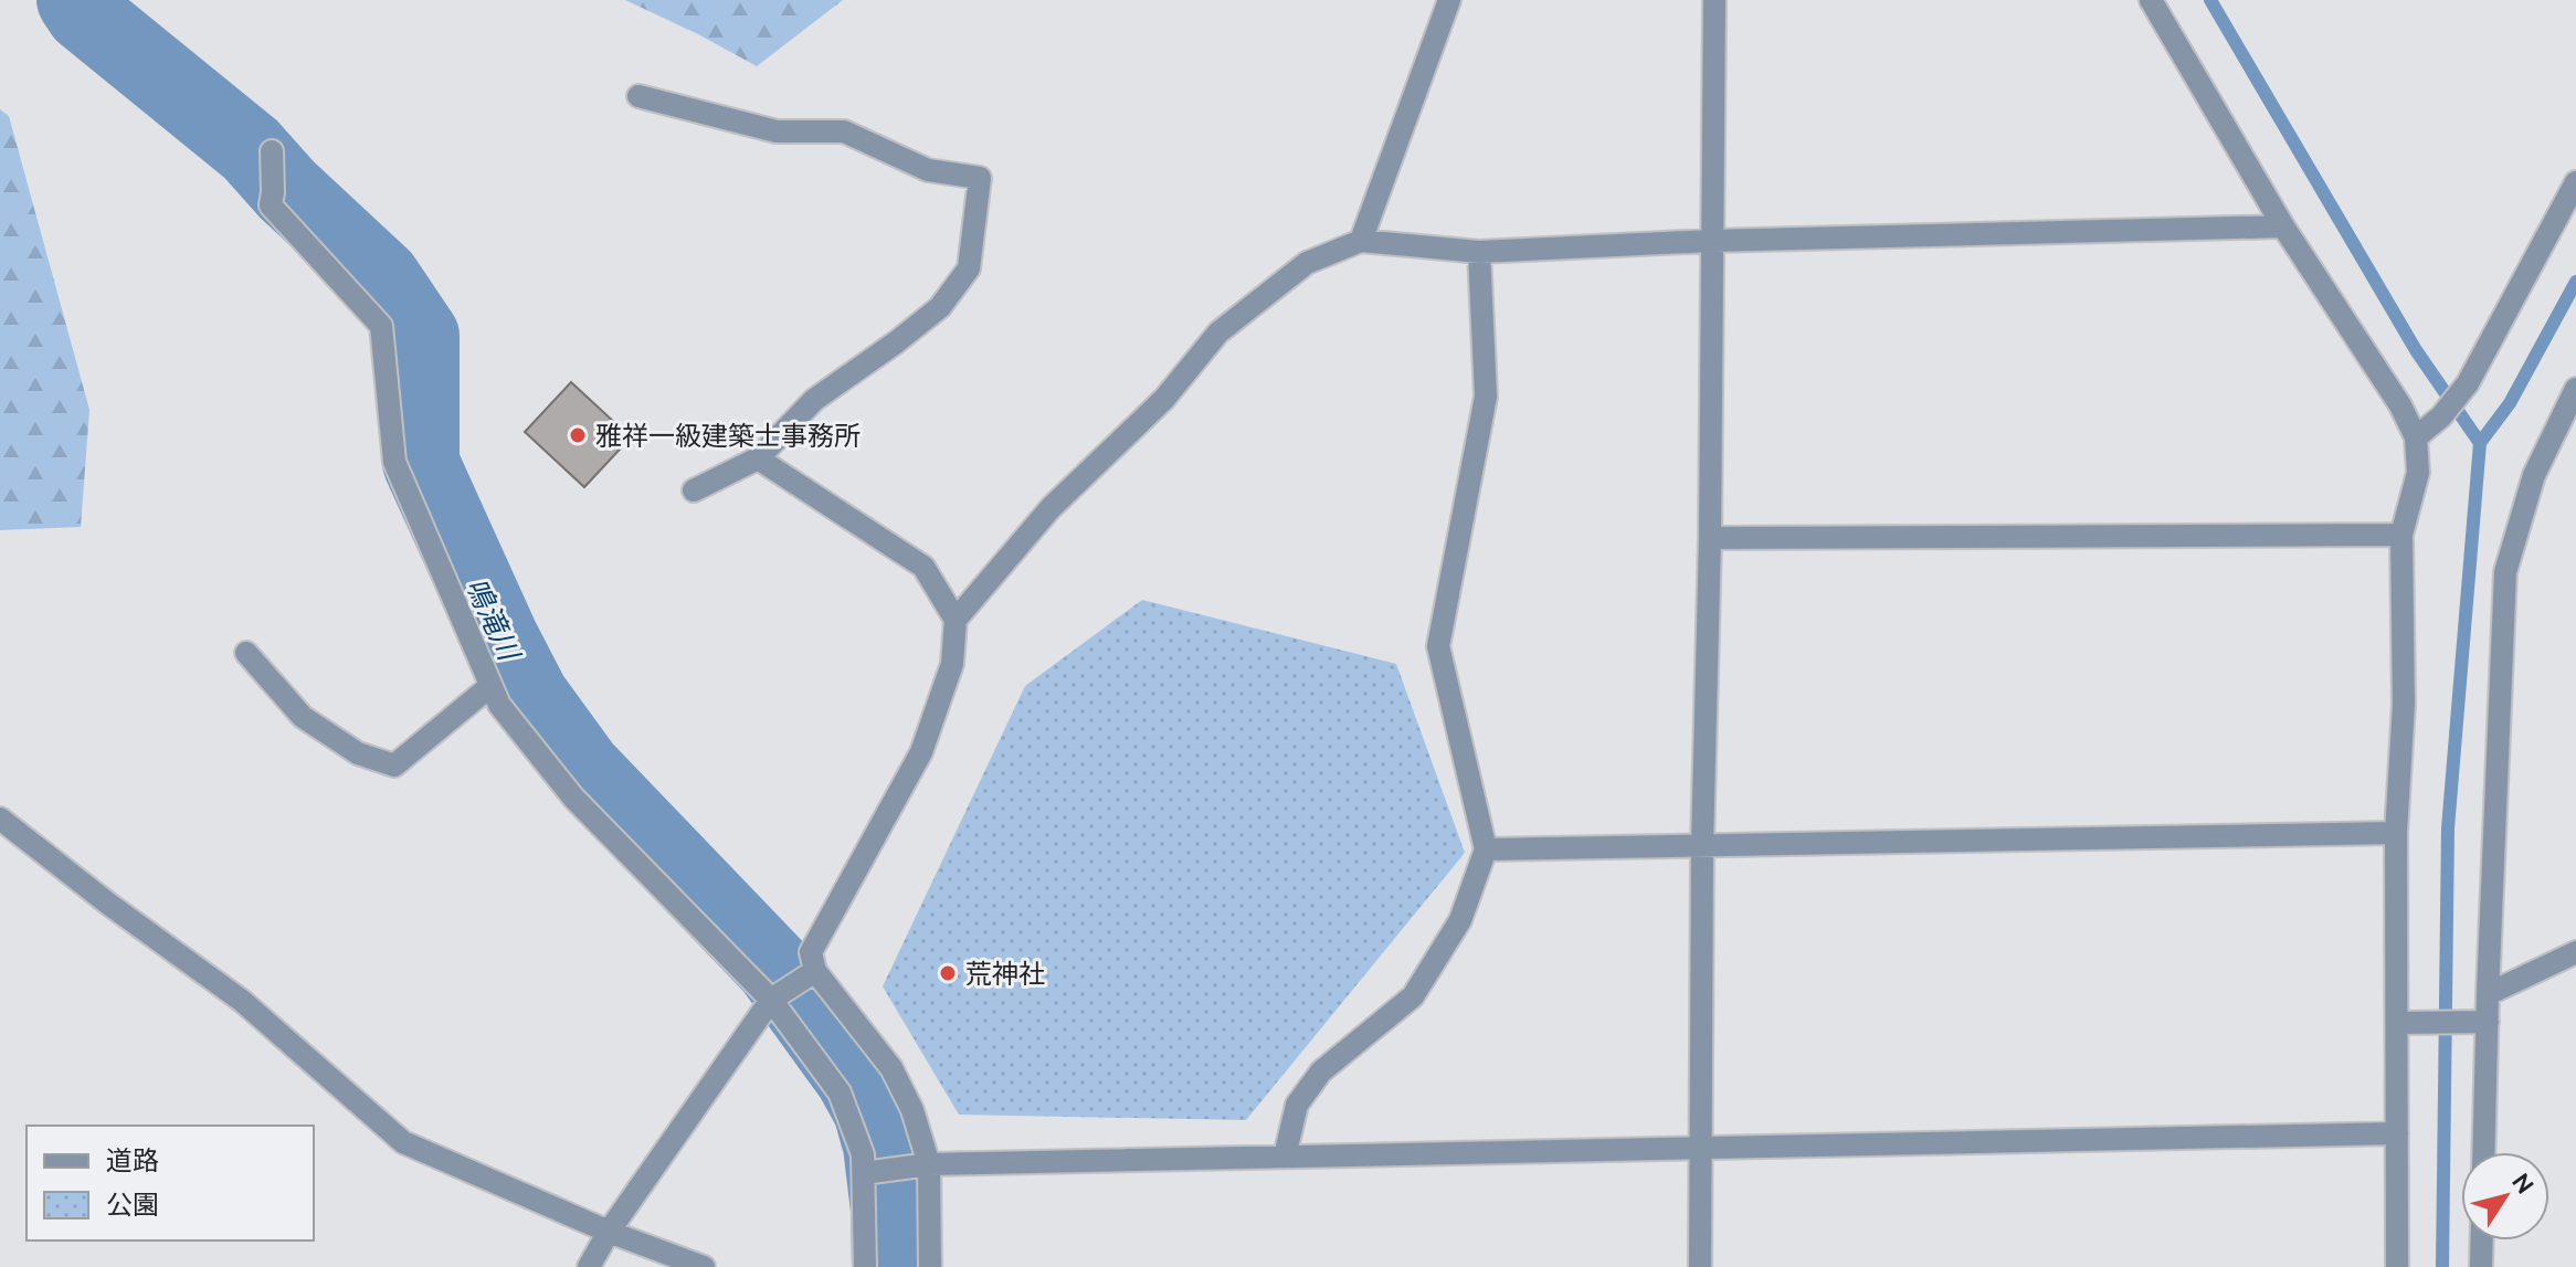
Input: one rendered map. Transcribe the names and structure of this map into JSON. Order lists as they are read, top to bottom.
{
  "water": ["鳴滝川"],
  "places": ["雅祥一級建築士事務所", "荒神社"],
  "legend": ["道路", "公園"],
  "north": "top right"
}
